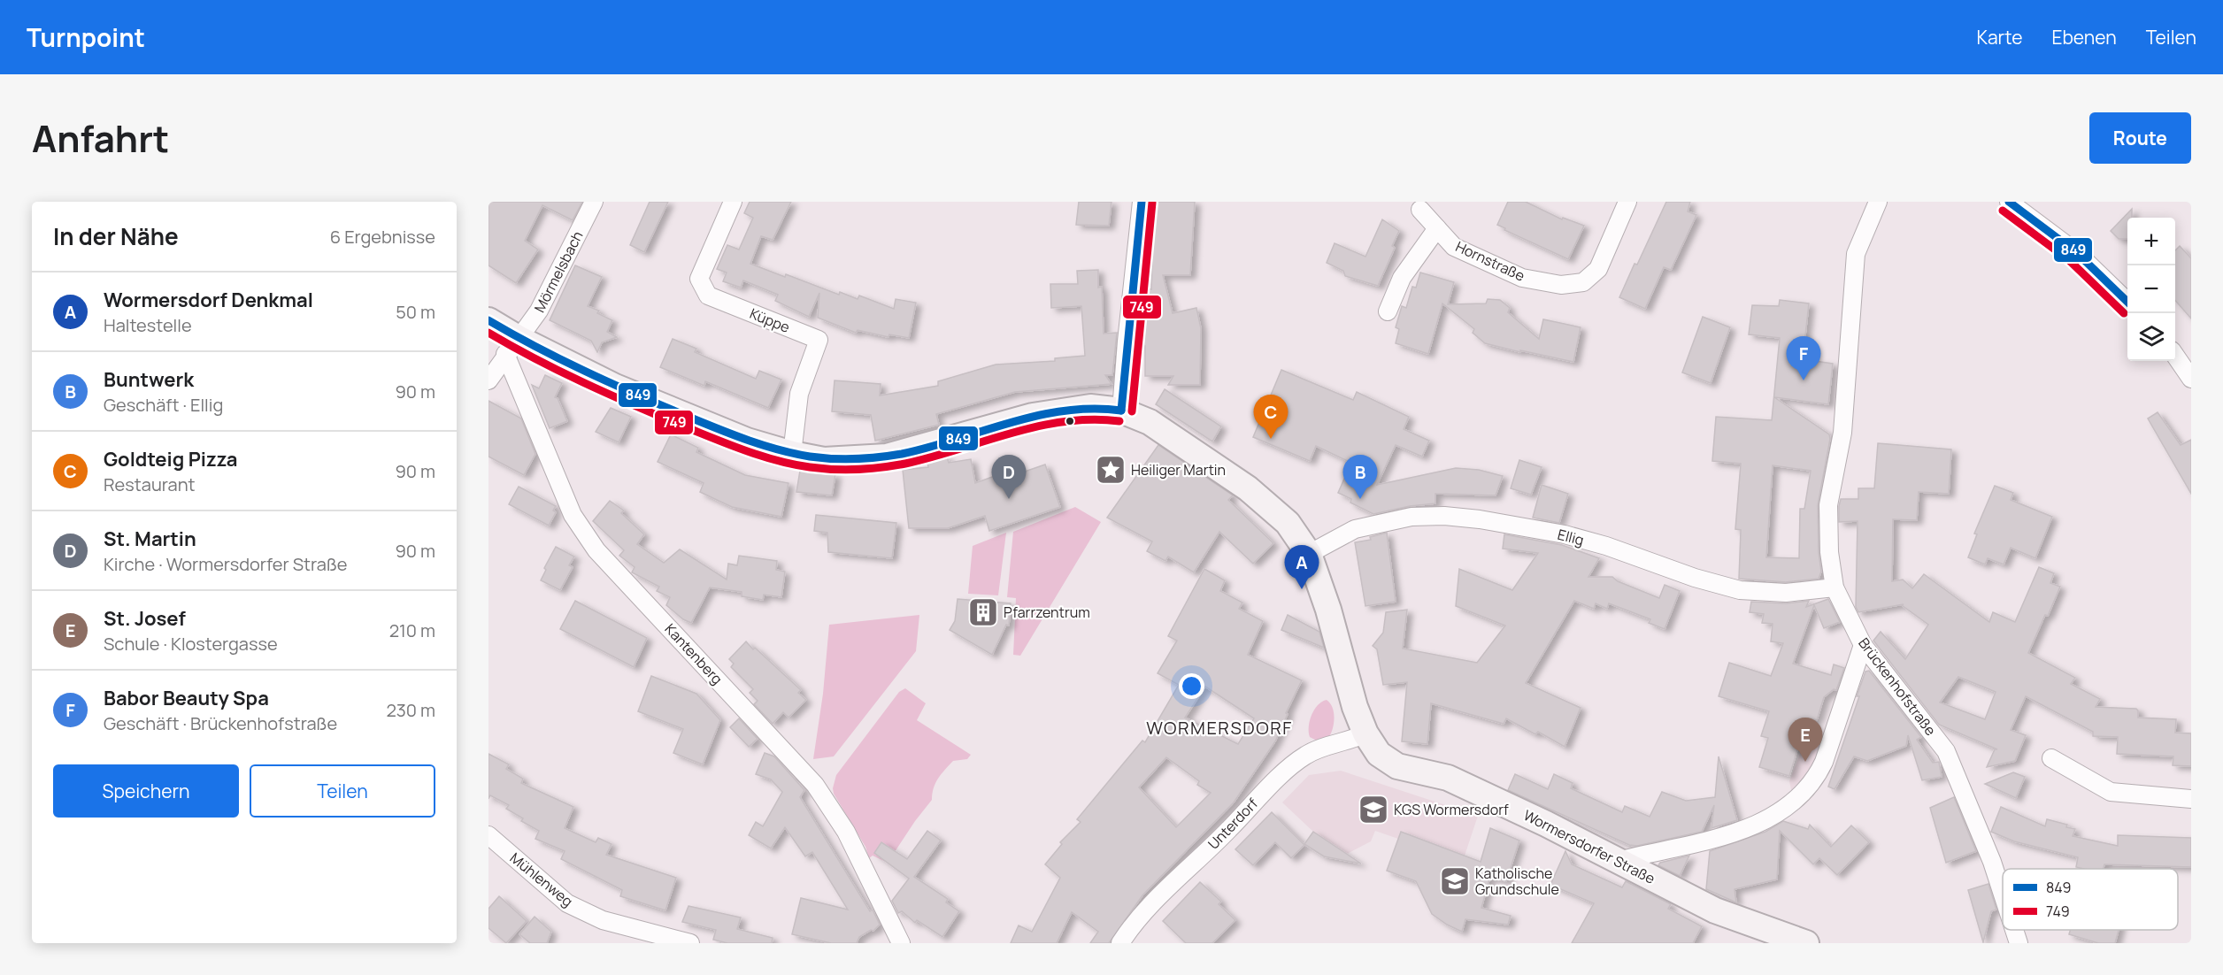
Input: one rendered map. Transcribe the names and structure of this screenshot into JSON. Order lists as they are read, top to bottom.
{
  "streets": {
    "main road": ["Wormersdorfer Straße"],
    "street": [
      "Hornstraße",
      "Mörmelsbach",
      "Küppe",
      "Ellig",
      "Kantenberg",
      "Brückenhofstraße",
      "Unterdorf",
      "Mühlenweg"
    ]
  },
  "crossings": [
    ["Mörmelsbach", "Kantenberg"],
    ["Mörmelsbach", "Wormersdorfer Straße"],
    ["Küppe", "Wormersdorfer Straße"],
    ["Ellig", "Brückenhofstraße"],
    ["Ellig", "Wormersdorfer Straße"],
    ["Kantenberg", "Wormersdorfer Straße"],
    ["Unterdorf", "Wormersdorfer Straße"]
  ],
  "districts": ["WORMERSDORF"],
  "places": {
    "place": ["Heiliger Martin"],
    "building": ["Pfarrzentrum"],
    "school or university": ["KGS Wormersdorf", "Katholische Grundschule"]
  },
  "lines": ["transit line 849", "transit line 749"],
  "legend": ["849", "749"],
  "page": {
    "header": "Turnpoint",
    "nav": ["Karte", "Ebenen", "Teilen"],
    "title": "Anfahrt",
    "buttons": [
      "Route",
      ["Speichern", "Teilen"]
    ],
    "heading": ["In der Nähe", "6 Ergebnisse"],
    "map_buttons": ["+", "−"],
    "list": [
      {
        "mark": "A",
        "name": "Wormersdorf Denkmal",
        "note": "Haltestelle",
        "value": "50 m"
      },
      {
        "mark": "B",
        "name": "Buntwerk",
        "note": "Geschäft · Ellig",
        "value": "90 m"
      },
      {
        "mark": "C",
        "name": "Goldteig Pizza",
        "note": "Restaurant",
        "value": "90 m"
      },
      {
        "mark": "D",
        "name": "St. Martin",
        "note": "Kirche · Wormersdorfer Straße",
        "value": "90 m"
      },
      {
        "mark": "E",
        "name": "St. Josef",
        "note": "Schule · Klostergasse",
        "value": "210 m"
      },
      {
        "mark": "F",
        "name": "Babor Beauty Spa",
        "note": "Geschäft · Brückenhofstraße",
        "value": "230 m"
      }
    ],
    "pins": [
      "F",
      "C",
      "B",
      "D",
      "A",
      "E"
    ]
  }
}
